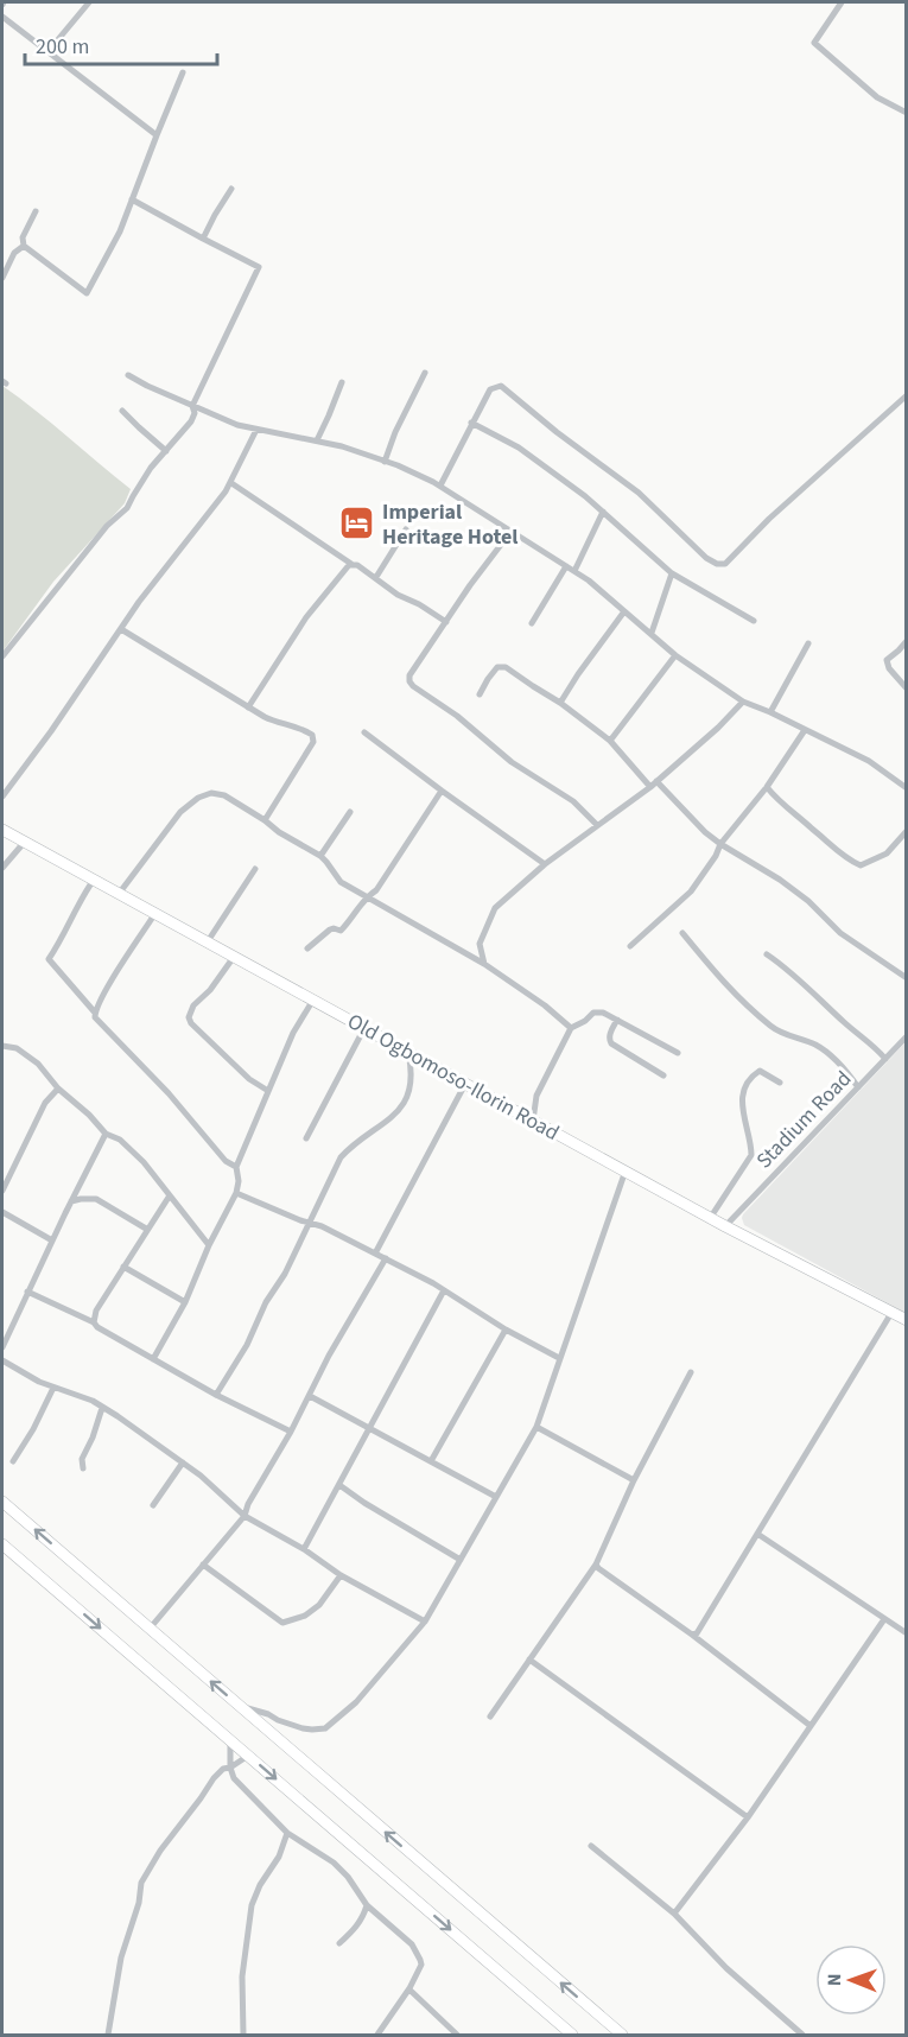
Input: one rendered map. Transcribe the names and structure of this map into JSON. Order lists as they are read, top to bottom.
{
  "streets": {
    "highway": ["Old Ogbomoso-Ilorin Road"],
    "street": ["Stadium Road"]
  },
  "crossings": [
    ["Old Ogbomoso-Ilorin Road", "Stadium Road"]
  ],
  "places": {
    "hotel": ["Imperial Heritage Hotel"]
  },
  "scale_bar": "200 m",
  "north": "left"
}
